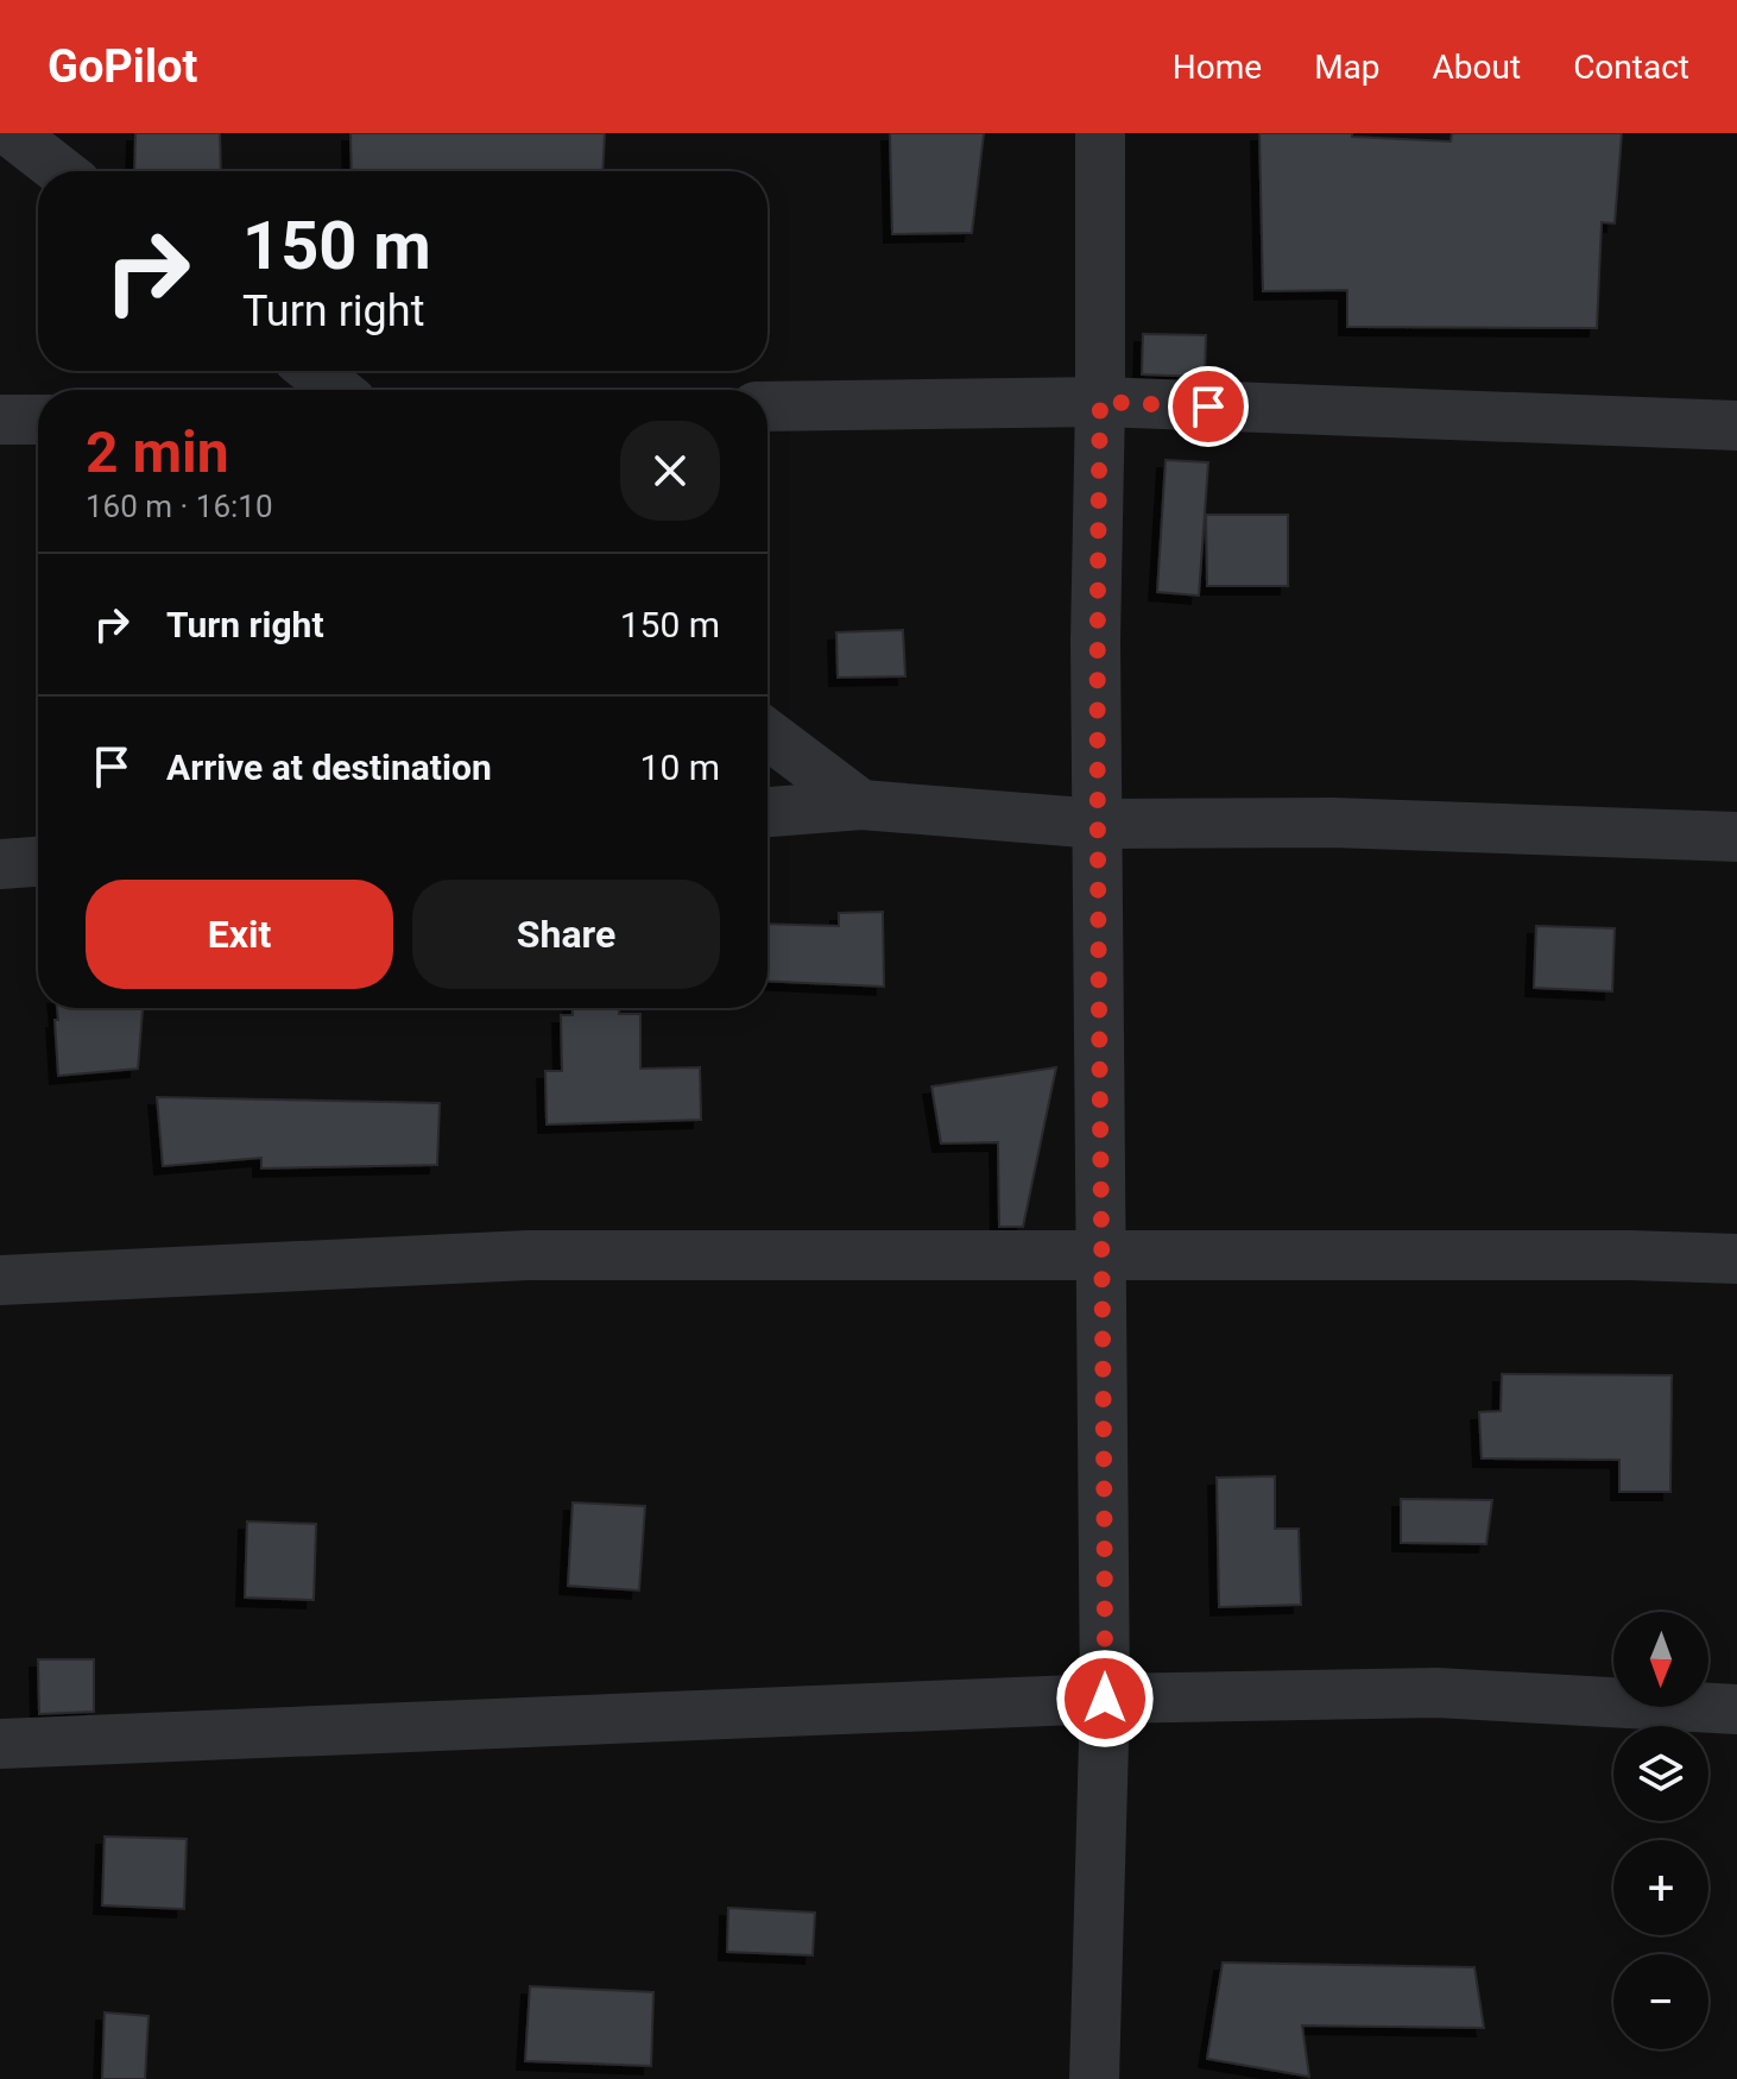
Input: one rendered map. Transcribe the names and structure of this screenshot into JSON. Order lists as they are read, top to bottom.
{
  "north": "bottom",
  "page": {
    "header": "GoPilot",
    "nav": [
      "Home",
      "Map",
      "About",
      "Contact"
    ],
    "turn": ["150 m", "Turn right"],
    "heading": ["2 min", "160 m · 16:10"],
    "list": [
      {
        "name": "Turn right",
        "value": "150 m"
      },
      {
        "name": "Arrive at destination",
        "value": "10 m"
      }
    ],
    "buttons": ["Exit", "Share"],
    "map_buttons": ["+", "−"]
  }
}
